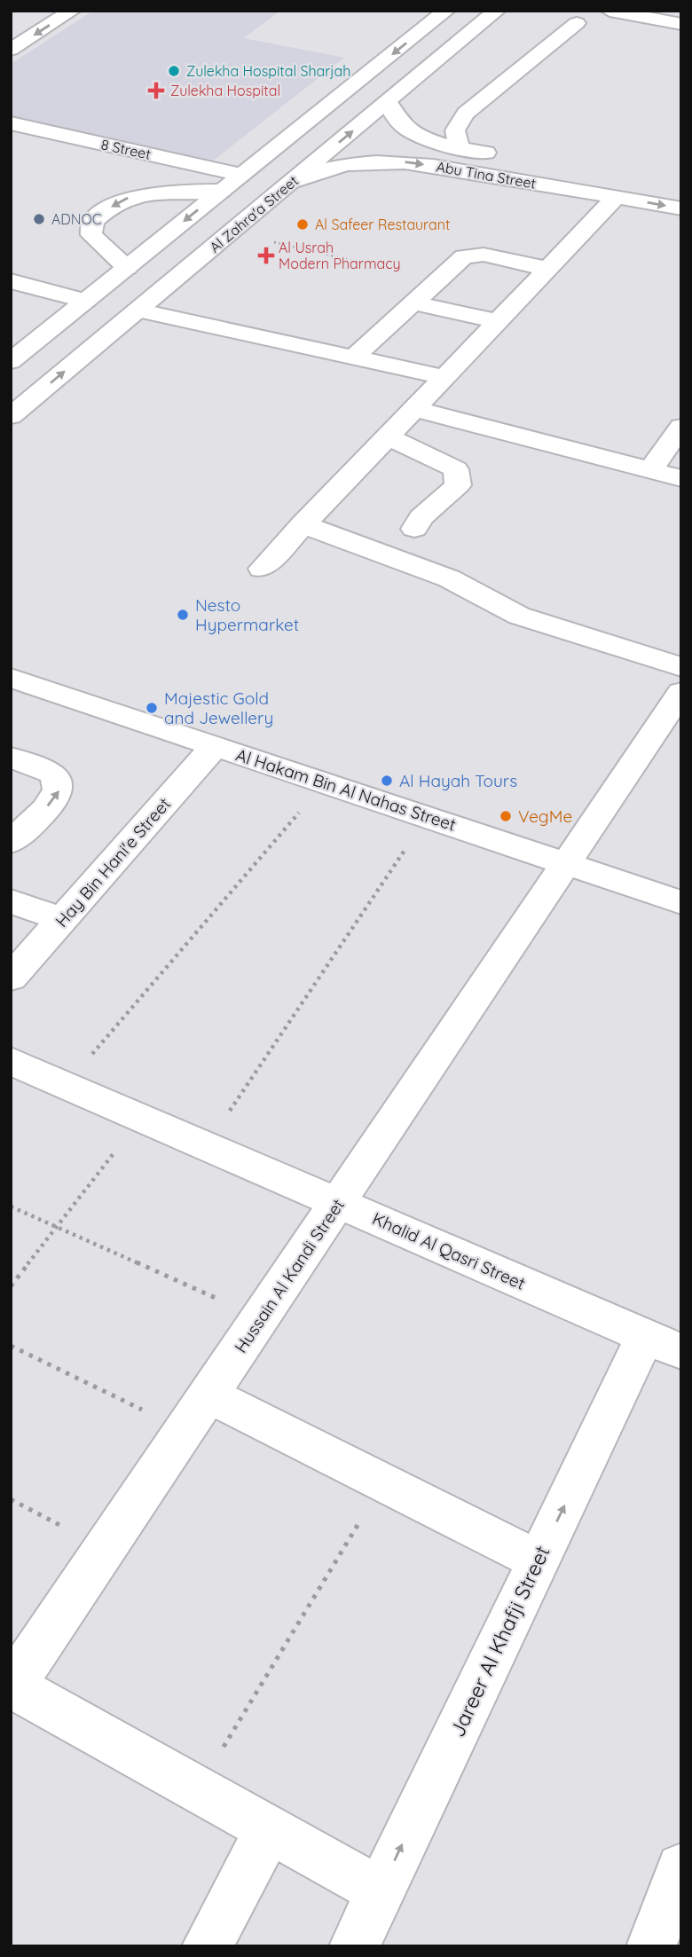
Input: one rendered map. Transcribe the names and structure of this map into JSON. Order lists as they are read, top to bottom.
{
  "streets": {
    "street": [
      "8 Street",
      "Abu Tina Street",
      "Al Zahra'a Street",
      "Al Hakam Bin Al Nahas Street",
      "Hay Bin Hani'e Street",
      "Khalid Al Qasri Street",
      "Hussain Al Kandi Street",
      "Jareer Al Khafji Street"
    ]
  },
  "crossings": [
    ["Abu Tina Street", "Al Zahra'a Street"],
    ["Al Hakam Bin Al Nahas Street", "Hay Bin Hani'e Street"],
    ["Al Hakam Bin Al Nahas Street", "Hussain Al Kandi Street"],
    ["Khalid Al Qasri Street", "Hussain Al Kandi Street"],
    ["Khalid Al Qasri Street", "Jareer Al Khafji Street"]
  ],
  "one_way": ["Jareer Al Khafji Street"],
  "places": {
    "other": [
      "Zulekha Hospital Sharjah",
      "ADNOC",
      "Al Safeer Restaurant",
      "Nesto Hypermarket",
      "Majestic Gold and Jewellery",
      "Al Hayah Tours",
      "VegMe"
    ],
    "health": ["Zulekha Hospital", "Al Usrah Modern Pharmacy"]
  }
}
